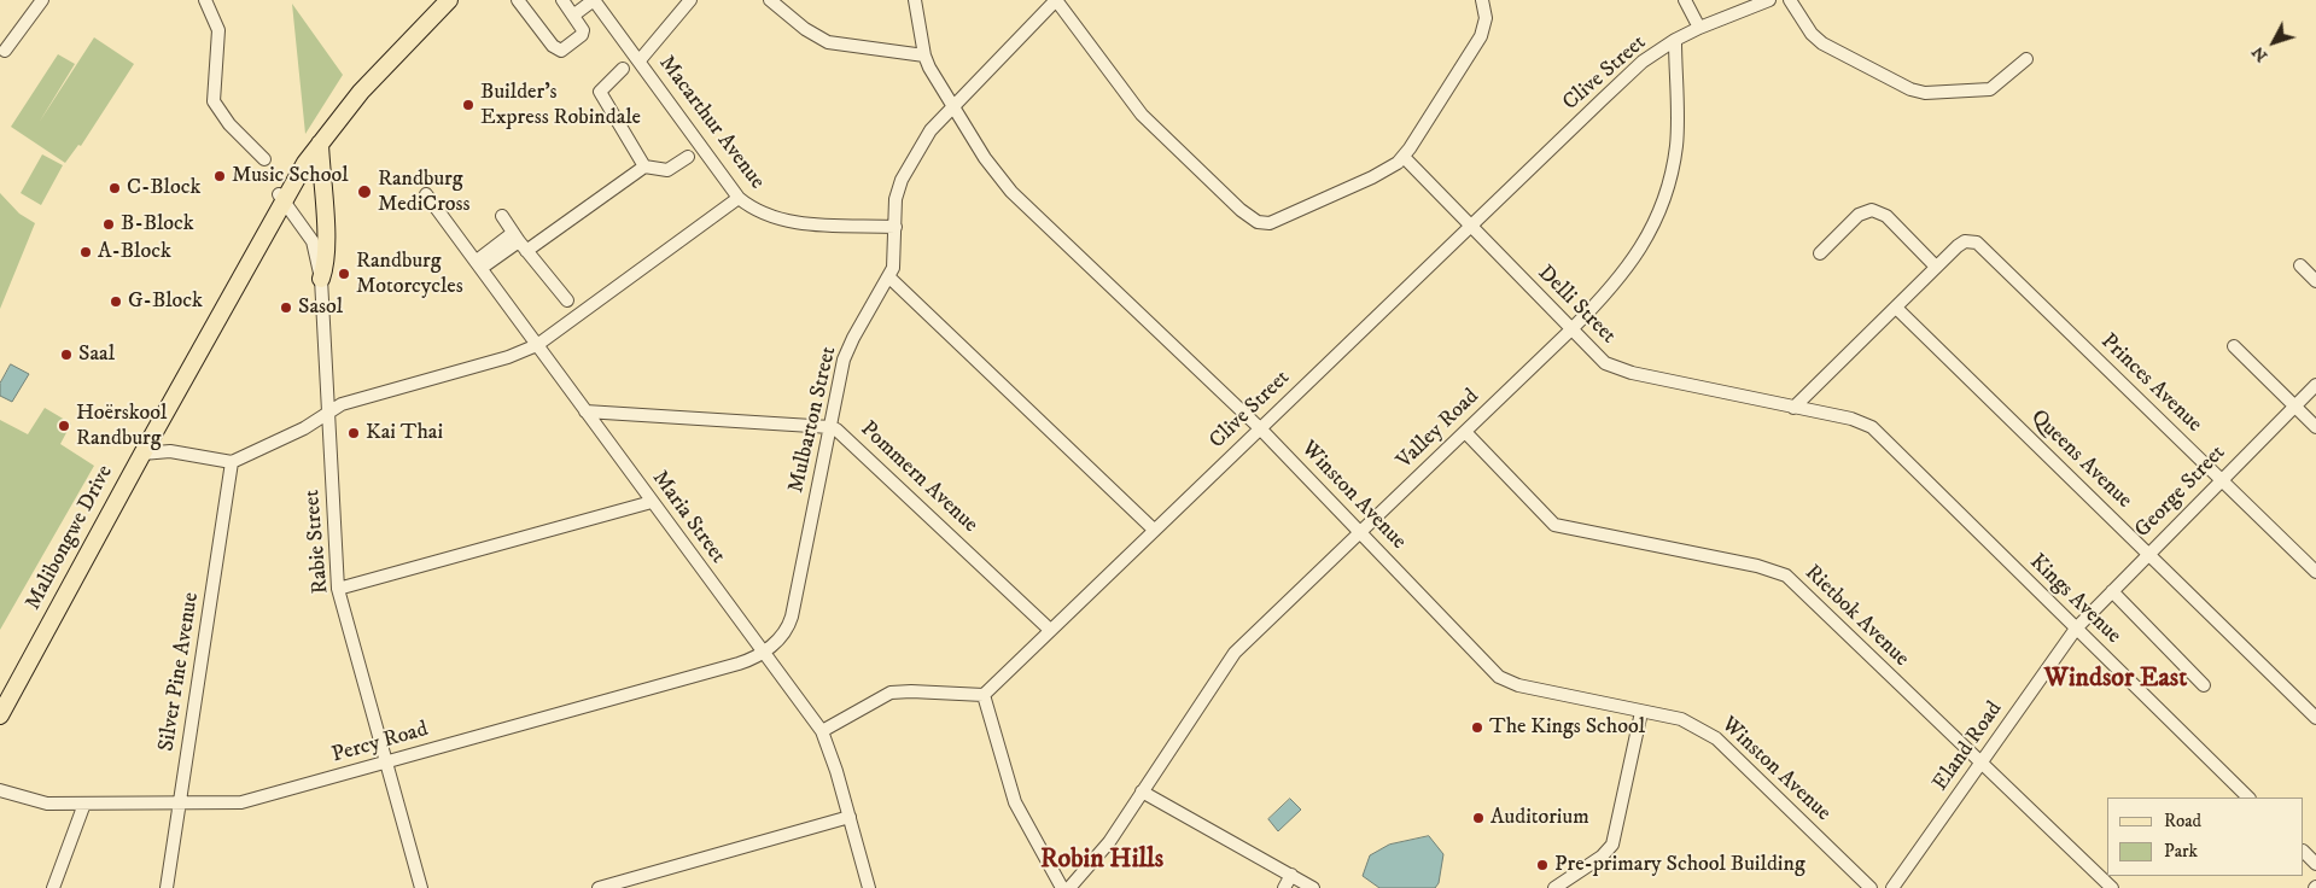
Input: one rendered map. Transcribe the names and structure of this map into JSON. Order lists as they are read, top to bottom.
{
  "streets": {
    "main road": ["Malibongwe Drive"],
    "street": [
      "Clive Street",
      "Macarthur Avenue",
      "Delli Street",
      "Princes Avenue",
      "Mulbarton Street",
      "Valley Road",
      "Queens Avenue",
      "Pommern Avenue",
      "George Street",
      "Winston Avenue",
      "Maria Street",
      "Rabie Street",
      "Kings Avenue",
      "Rietbok Avenue",
      "Silver Pine Avenue",
      "Percy Road",
      "Eland Road"
    ]
  },
  "crossings": [
    ["Clive Street", "Delli Street"],
    ["Clive Street", "Valley Road"],
    ["Clive Street", "Pommern Avenue"],
    ["Clive Street", "Winston Avenue"],
    ["Macarthur Avenue", "Mulbarton Street"],
    ["Delli Street", "Valley Road"],
    ["Delli Street", "Kings Avenue"],
    ["Princes Avenue", "George Street"],
    ["Mulbarton Street", "Pommern Avenue"],
    ["Mulbarton Street", "Winston Avenue"],
    ["Mulbarton Street", "Maria Street"],
    ["Mulbarton Street", "Percy Road"],
    ["Valley Road", "Winston Avenue"],
    ["Valley Road", "Rietbok Avenue"],
    ["Queens Avenue", "George Street"],
    ["Pommern Avenue", "Maria Street"],
    ["George Street", "Kings Avenue"],
    ["George Street", "Eland Road"],
    ["Maria Street", "Percy Road"],
    ["Malibongwe Drive", "Rabie Street"],
    ["Rabie Street", "Percy Road"],
    ["Kings Avenue", "Eland Road"],
    ["Rietbok Avenue", "Eland Road"],
    ["Silver Pine Avenue", "Percy Road"]
  ],
  "districts": ["Windsor East", "Robin Hills"],
  "places": [
    "Builder's Express Robindale",
    "Music School",
    "C-Block",
    "Randburg MediCross",
    "B-Block",
    "A-Block",
    "Randburg Motorcycles",
    "G-Block",
    "Sasol",
    "Saal",
    "Hoërskool Randburg",
    "Kai Thai",
    "The Kings School",
    "Auditorium",
    "Pre-primary School Building"
  ],
  "legend": ["Road", "Park"],
  "north": "bottom left"
}
